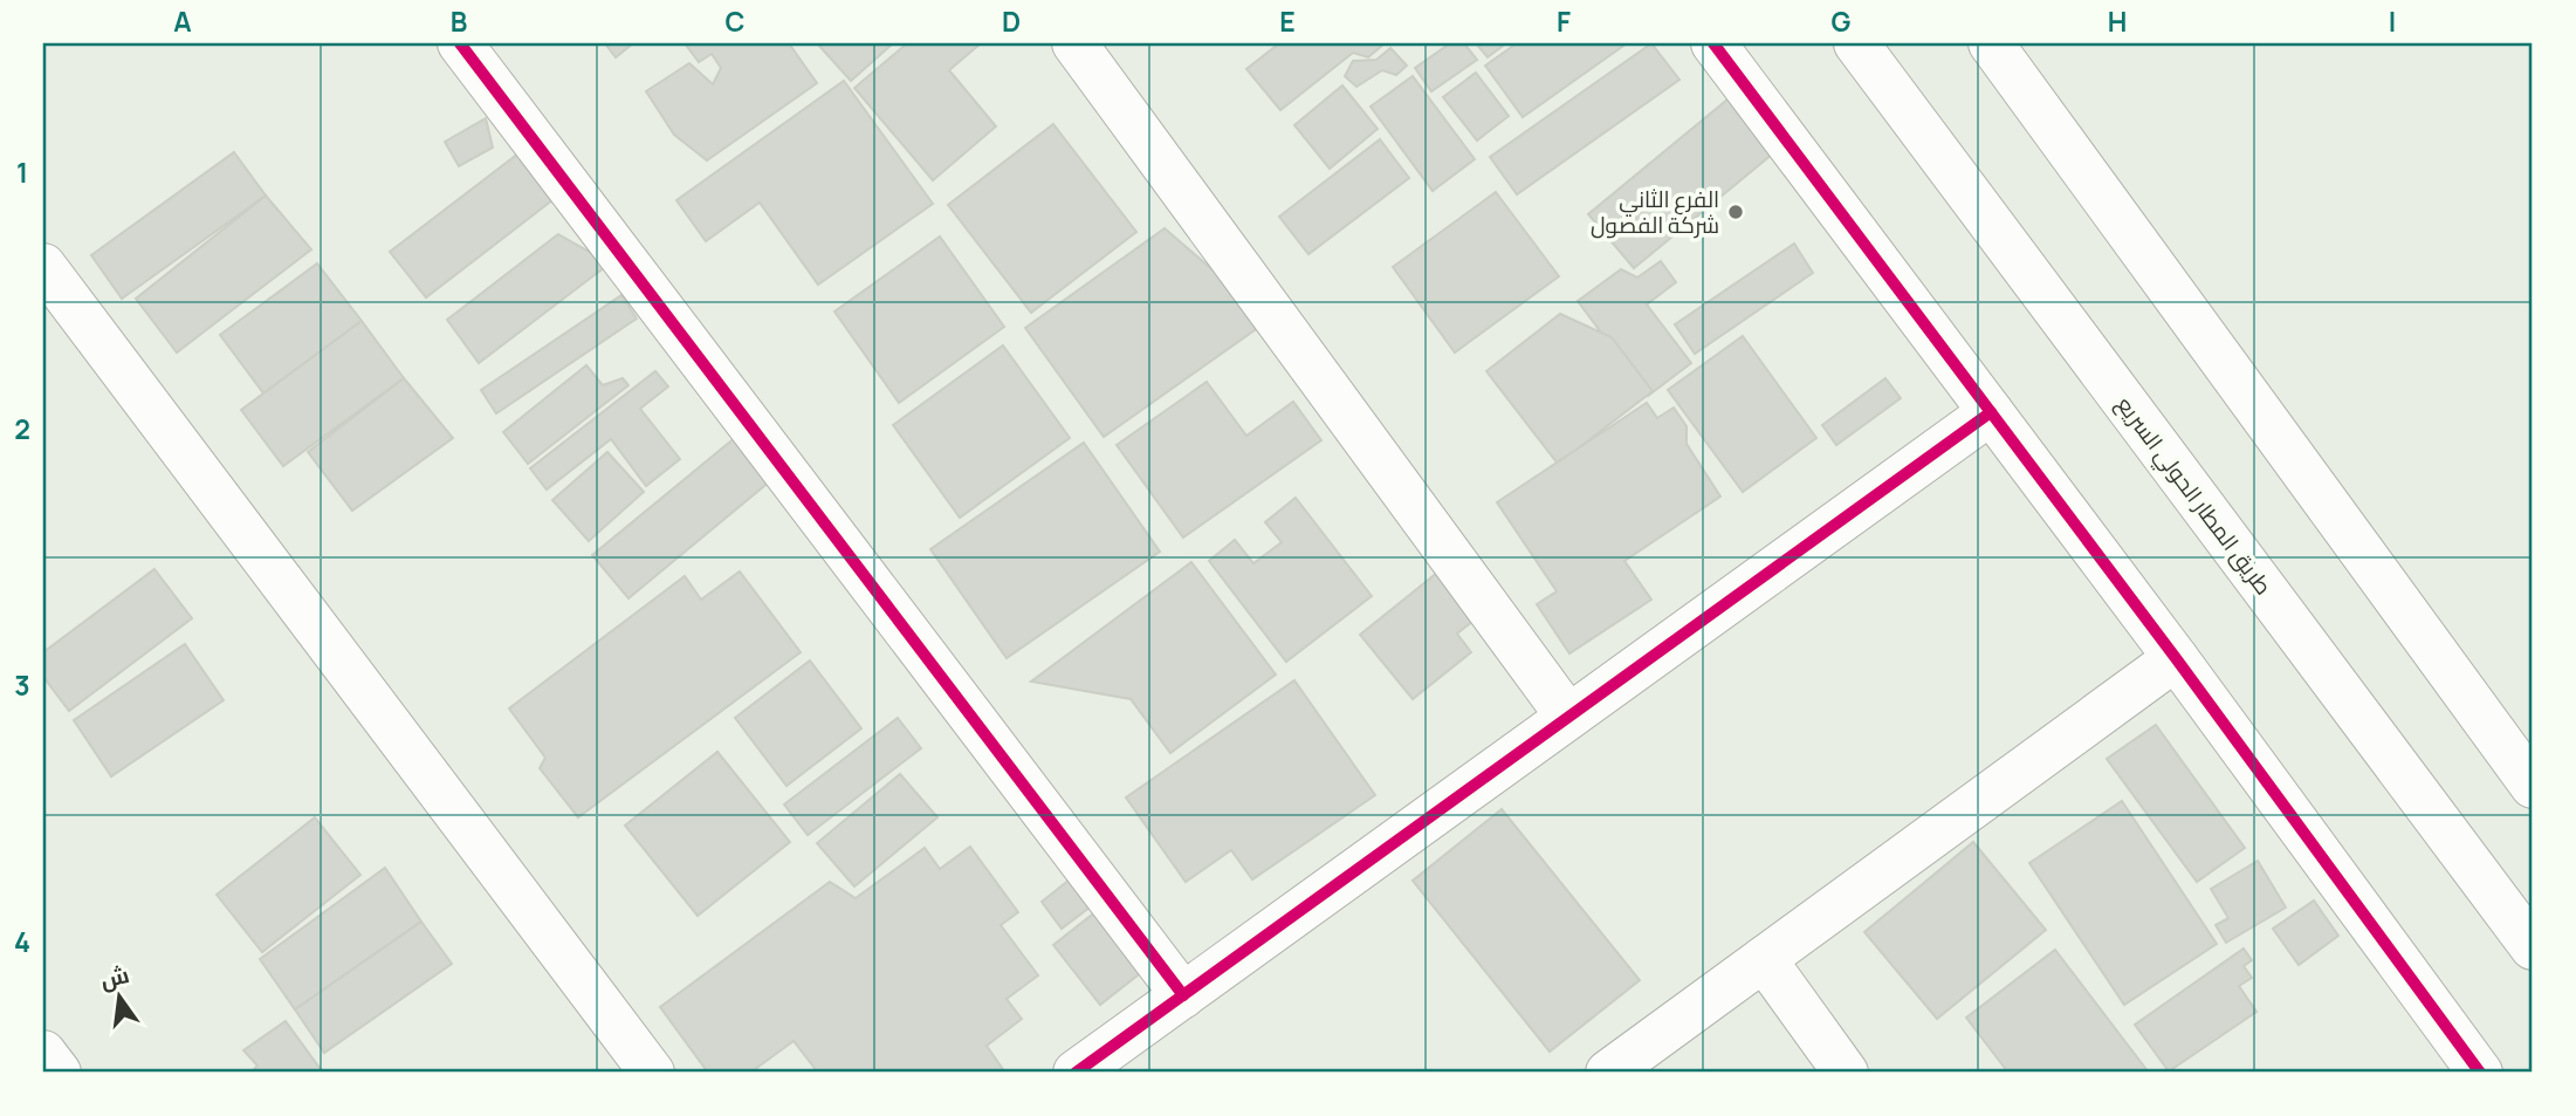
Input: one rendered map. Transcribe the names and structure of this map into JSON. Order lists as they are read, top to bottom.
{
  "streets": {
    "main road": ["طريق المطار الحولي السريع"]
  },
  "places": ["الفرع الثاني شركة الفصول"],
  "north": "top",
  "grid": {
    "columns": [
      "A",
      "B",
      "C",
      "D",
      "E",
      "F",
      "G",
      "H",
      "I"
    ],
    "rows": [
      "1",
      "2",
      "3",
      "4"
    ]
  }
}
